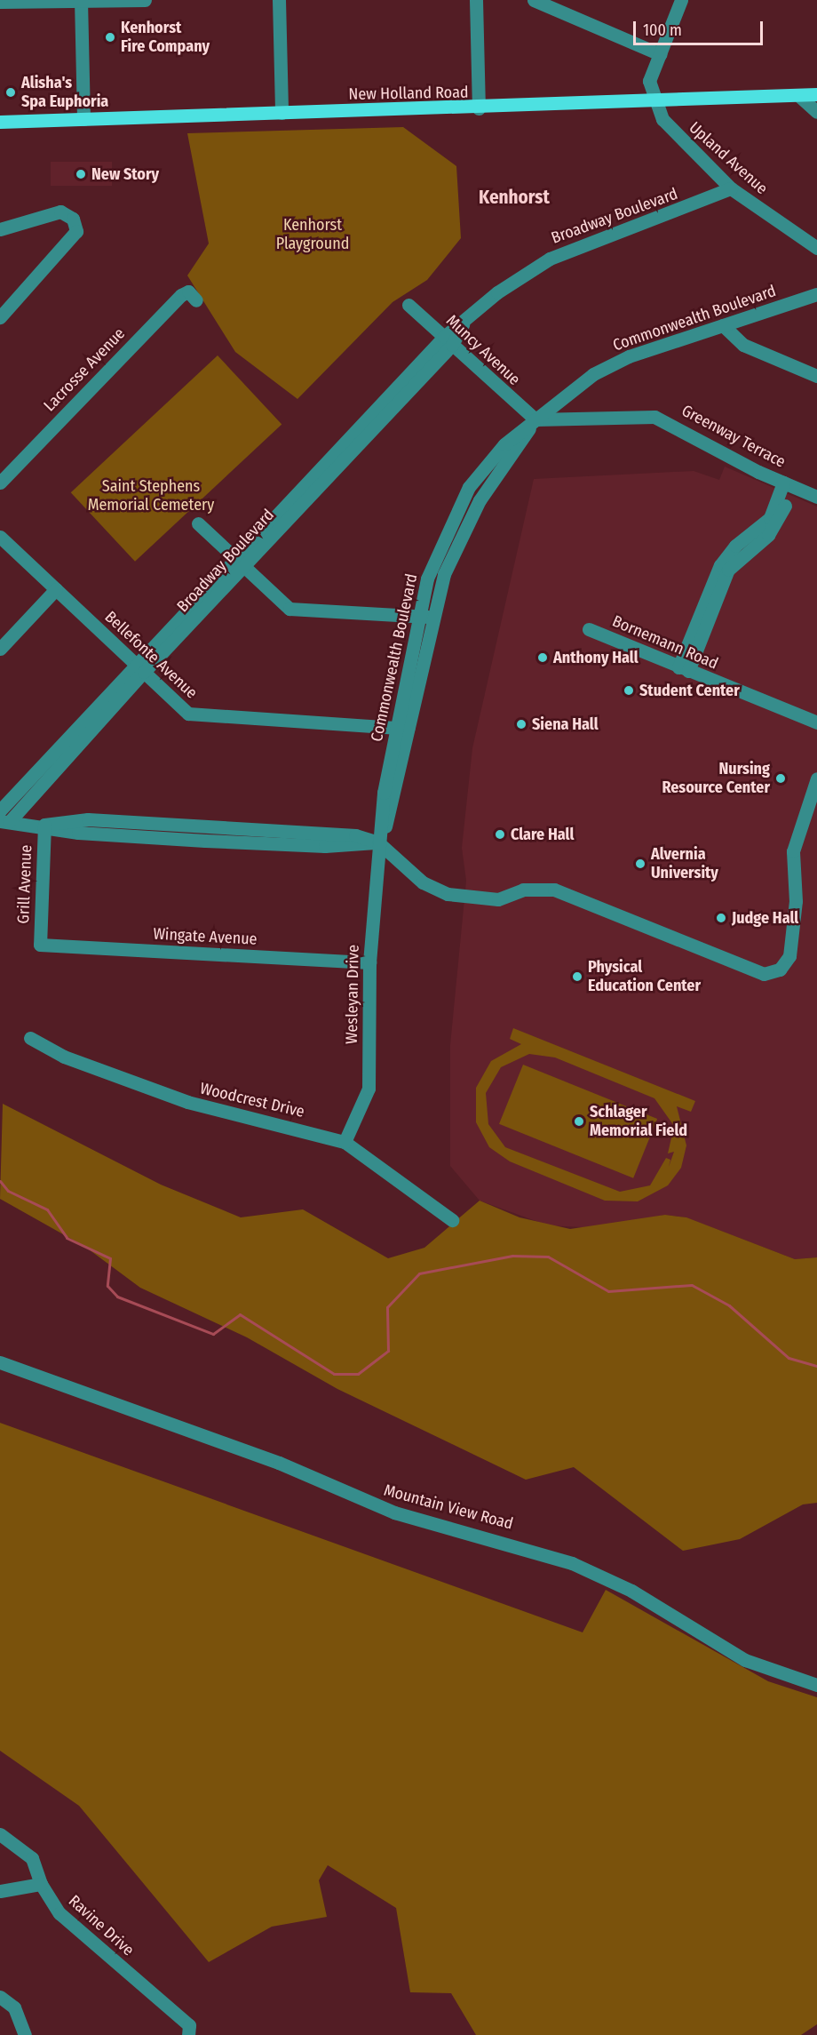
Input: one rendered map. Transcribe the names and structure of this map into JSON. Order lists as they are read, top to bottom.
{
  "streets": {
    "main road": ["New Holland Road"],
    "street": [
      "Upland Avenue",
      "Broadway Boulevard",
      "Commonwealth Boulevard",
      "Muncy Avenue",
      "Lacrosse Avenue",
      "Greenway Terrace",
      "Bornemann Road",
      "Bellefonte Avenue",
      "Grill Avenue",
      "Wingate Avenue",
      "Wesleyan Drive",
      "Woodcrest Drive",
      "Mountain View Road",
      "Ravine Drive"
    ]
  },
  "crossings": [
    ["New Holland Road", "Upland Avenue"],
    ["Upland Avenue", "Broadway Boulevard"],
    ["Broadway Boulevard", "Muncy Avenue"],
    ["Broadway Boulevard", "Bellefonte Avenue"],
    ["Commonwealth Boulevard", "Muncy Avenue"],
    ["Commonwealth Boulevard", "Greenway Terrace"],
    ["Commonwealth Boulevard", "Bellefonte Avenue"],
    ["Commonwealth Boulevard", "Wesleyan Drive"],
    ["Muncy Avenue", "Greenway Terrace"],
    ["Grill Avenue", "Wingate Avenue"],
    ["Wingate Avenue", "Wesleyan Drive"],
    ["Wesleyan Drive", "Woodcrest Drive"]
  ],
  "districts": ["Kenhorst"],
  "parks": ["Kenhorst Playground", "Saint Stephens Memorial Cemetery"],
  "places": [
    "Kenhorst Fire Company",
    "Alisha's Spa Euphoria",
    "New Story",
    "Anthony Hall",
    "Student Center",
    "Siena Hall",
    "Nursing Resource Center",
    "Clare Hall",
    "Alvernia University",
    "Judge Hall",
    "Physical Education Center",
    "Schlager Memorial Field"
  ],
  "scale_bar": "100 m"
}
